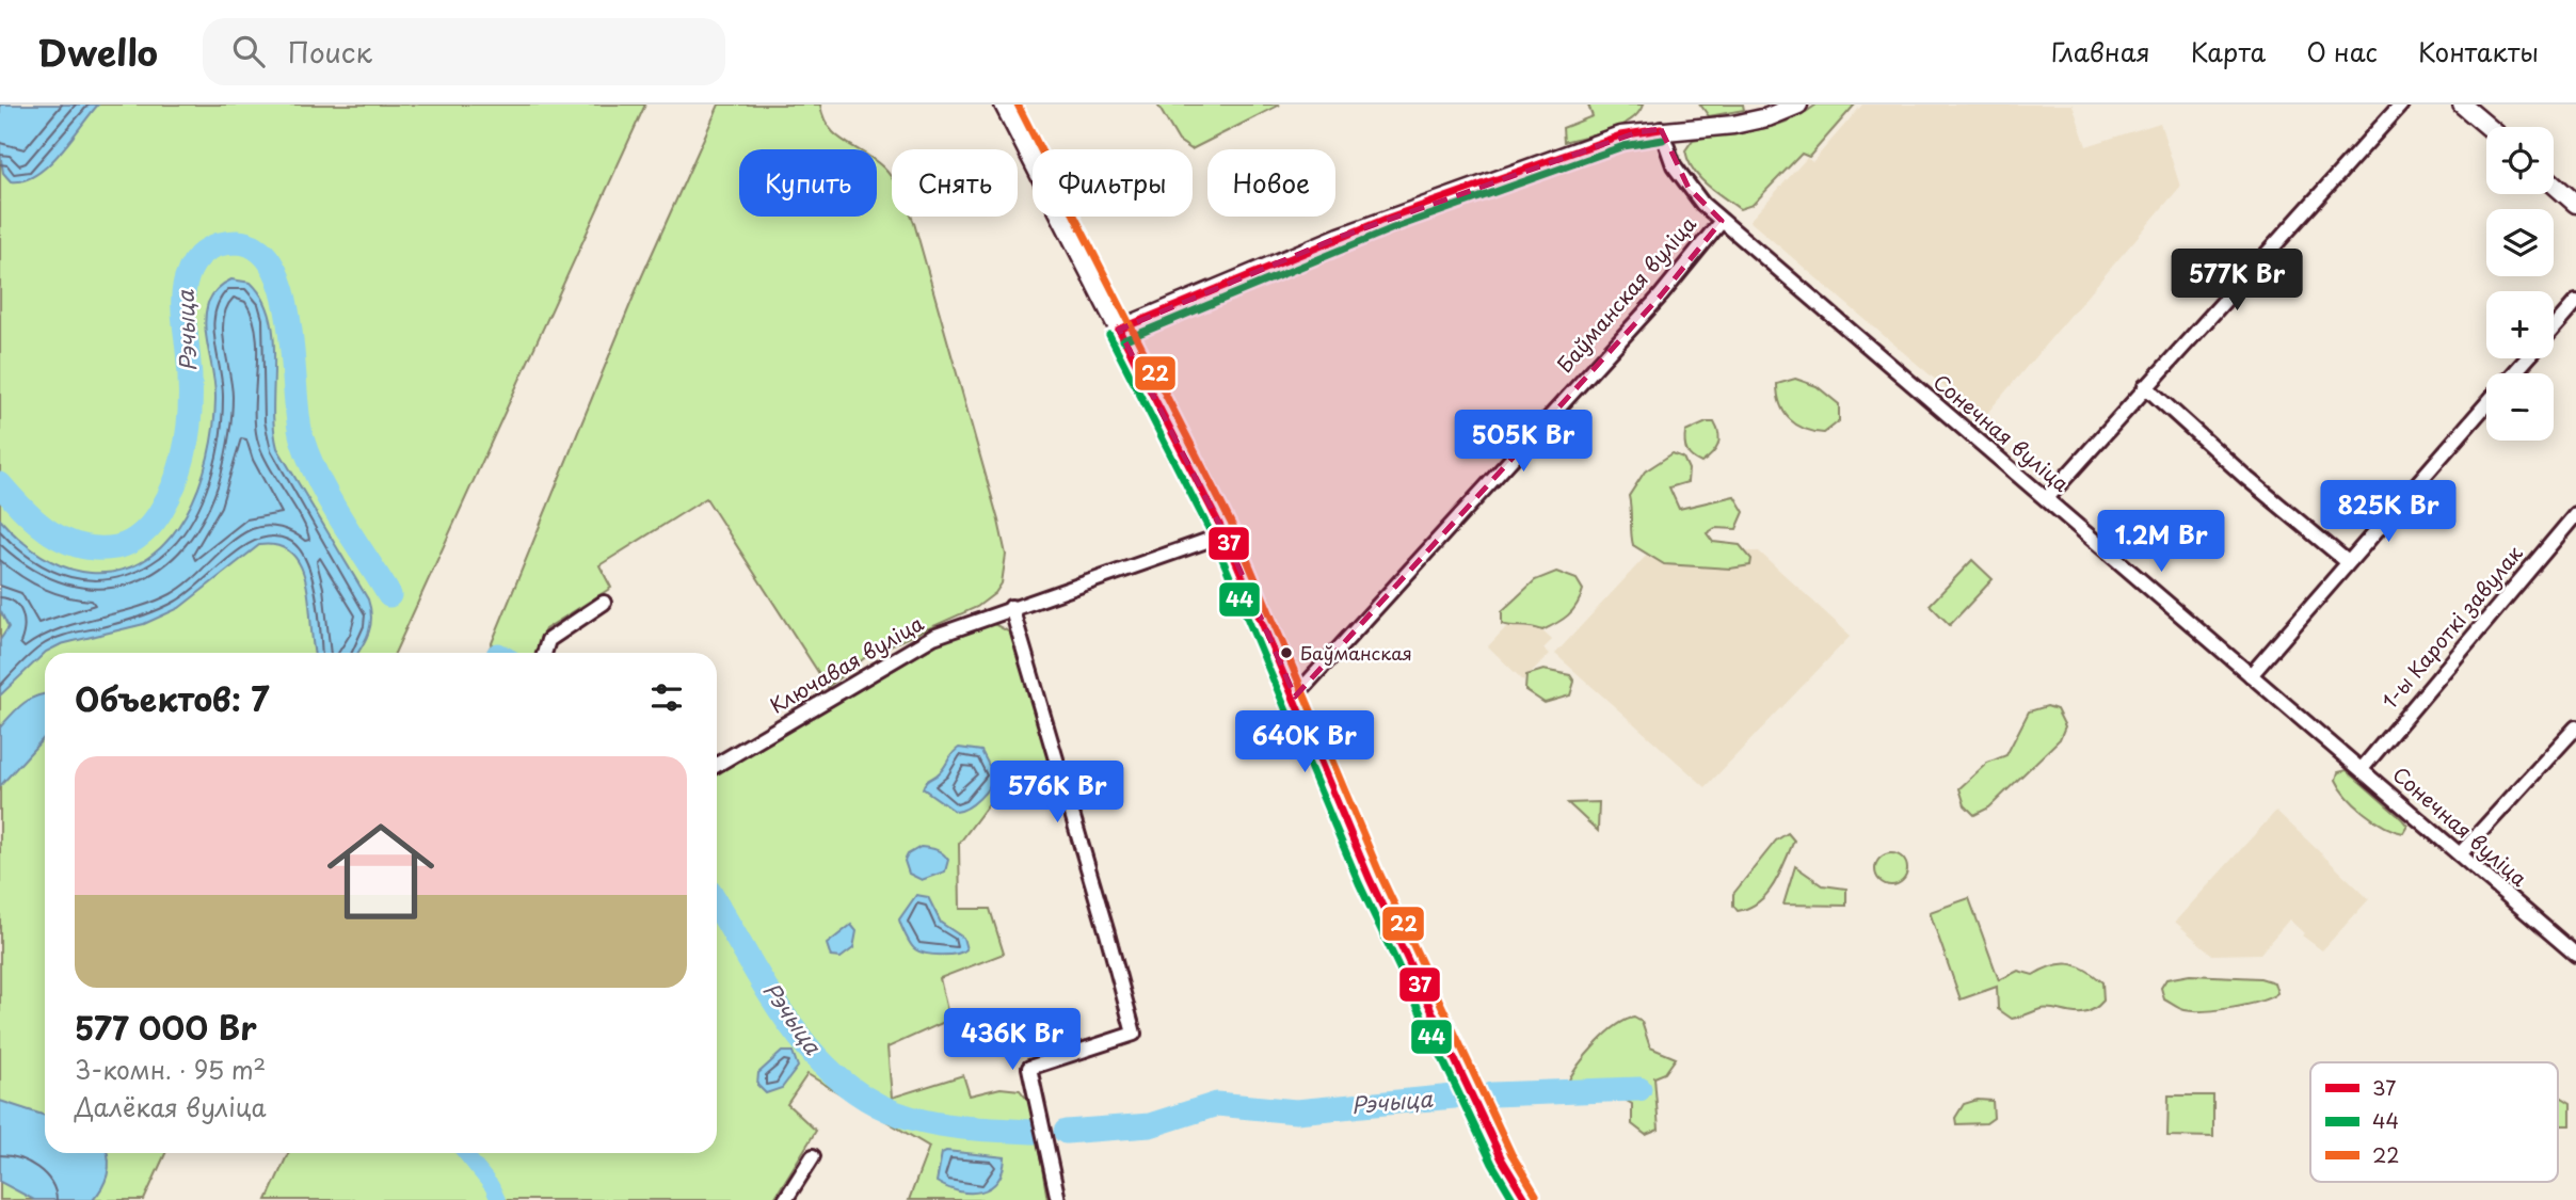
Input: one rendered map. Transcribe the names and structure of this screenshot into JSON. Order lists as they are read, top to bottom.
{
  "streets": {
    "street": [
      "Баўманская вуліца",
      "Сонечная вуліца",
      "1-ы Кароткі завулак",
      "Ключавая вуліца"
    ]
  },
  "crossings": [
    ["Баўманская вуліца", "Сонечная вуліца"],
    ["Сонечная вуліца", "1-ы Кароткі завулак"]
  ],
  "water": ["Рэчыца"],
  "places": ["Баўманская"],
  "lines": ["transit line 22", "transit line 37", "transit line 44"],
  "legend": ["37", "44", "22"],
  "page": {
    "header": "Dwello",
    "search": "Поиск",
    "nav": [
      "Главная",
      "Карта",
      "О нас",
      "Контакты"
    ],
    "map_buttons": ["+", "−"],
    "chip": [
      "Купить",
      "Снять",
      "Фильтры",
      "Новое"
    ],
    "price": [
      "577K Br",
      "505K Br",
      "825K Br",
      "1.2M Br",
      "640K Br",
      "576K Br",
      "436K Br"
    ],
    "heading": "Объектов: 7",
    "list": [
      {
        "name": "577 000 Br",
        "note": "3-комн. · 95 m² · Далёкая вуліца"
      }
    ]
  }
}
